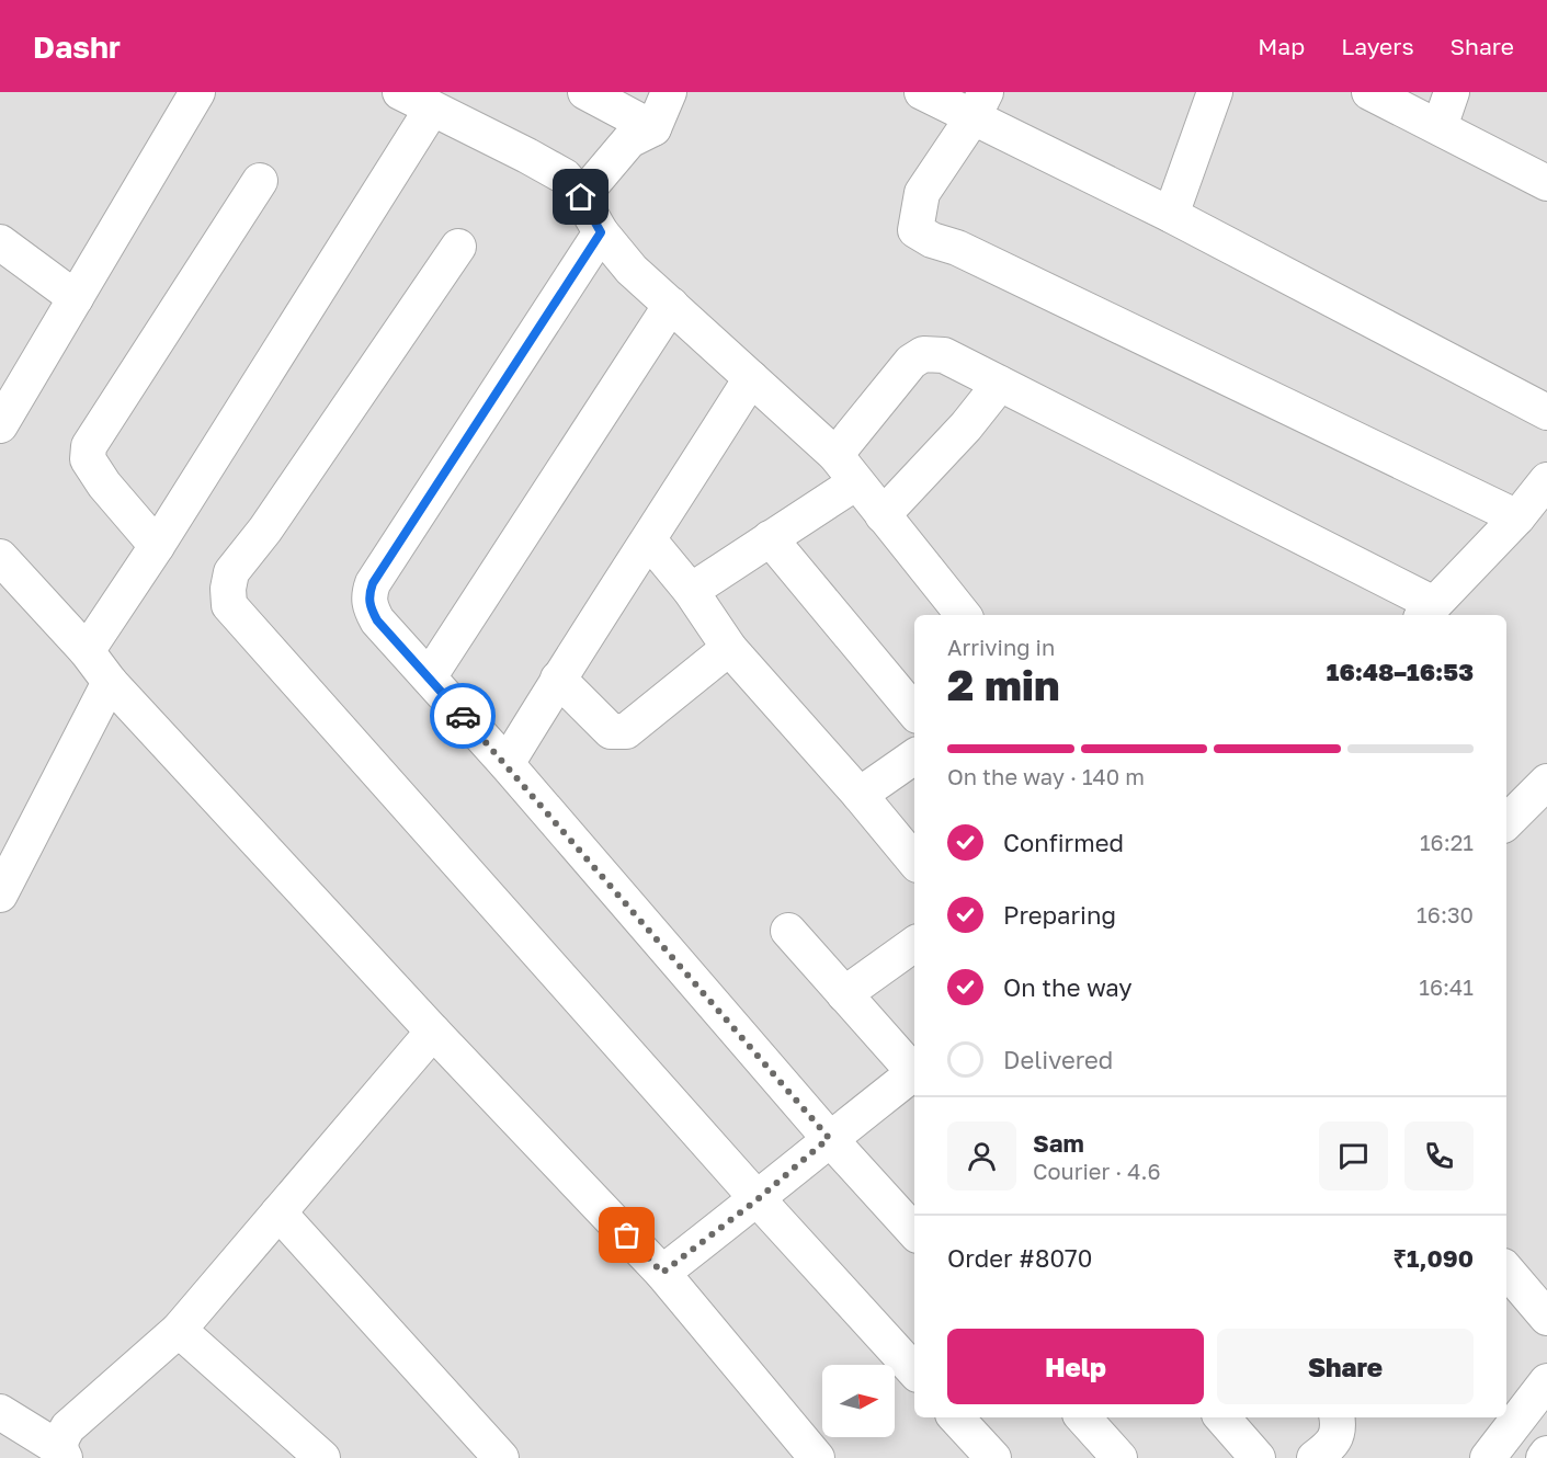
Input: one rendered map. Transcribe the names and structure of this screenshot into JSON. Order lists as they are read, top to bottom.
{
  "north": "right",
  "page": {
    "header": "Dashr",
    "nav": ["Map", "Layers", "Share"],
    "heading": ["2 min", "Arriving in", "16:48–16:53"],
    "panel": [
      "Sam",
      "Courier · 4.6",
      "Order #8070",
      "₹1,090"
    ],
    "bar": "On the way · 140 m",
    "list": [
      ["Confirmed", "16:21"],
      ["Preparing", "16:30"],
      ["On the way", "16:41"],
      "Delivered"
    ],
    "buttons": ["Help", "Share"]
  }
}
